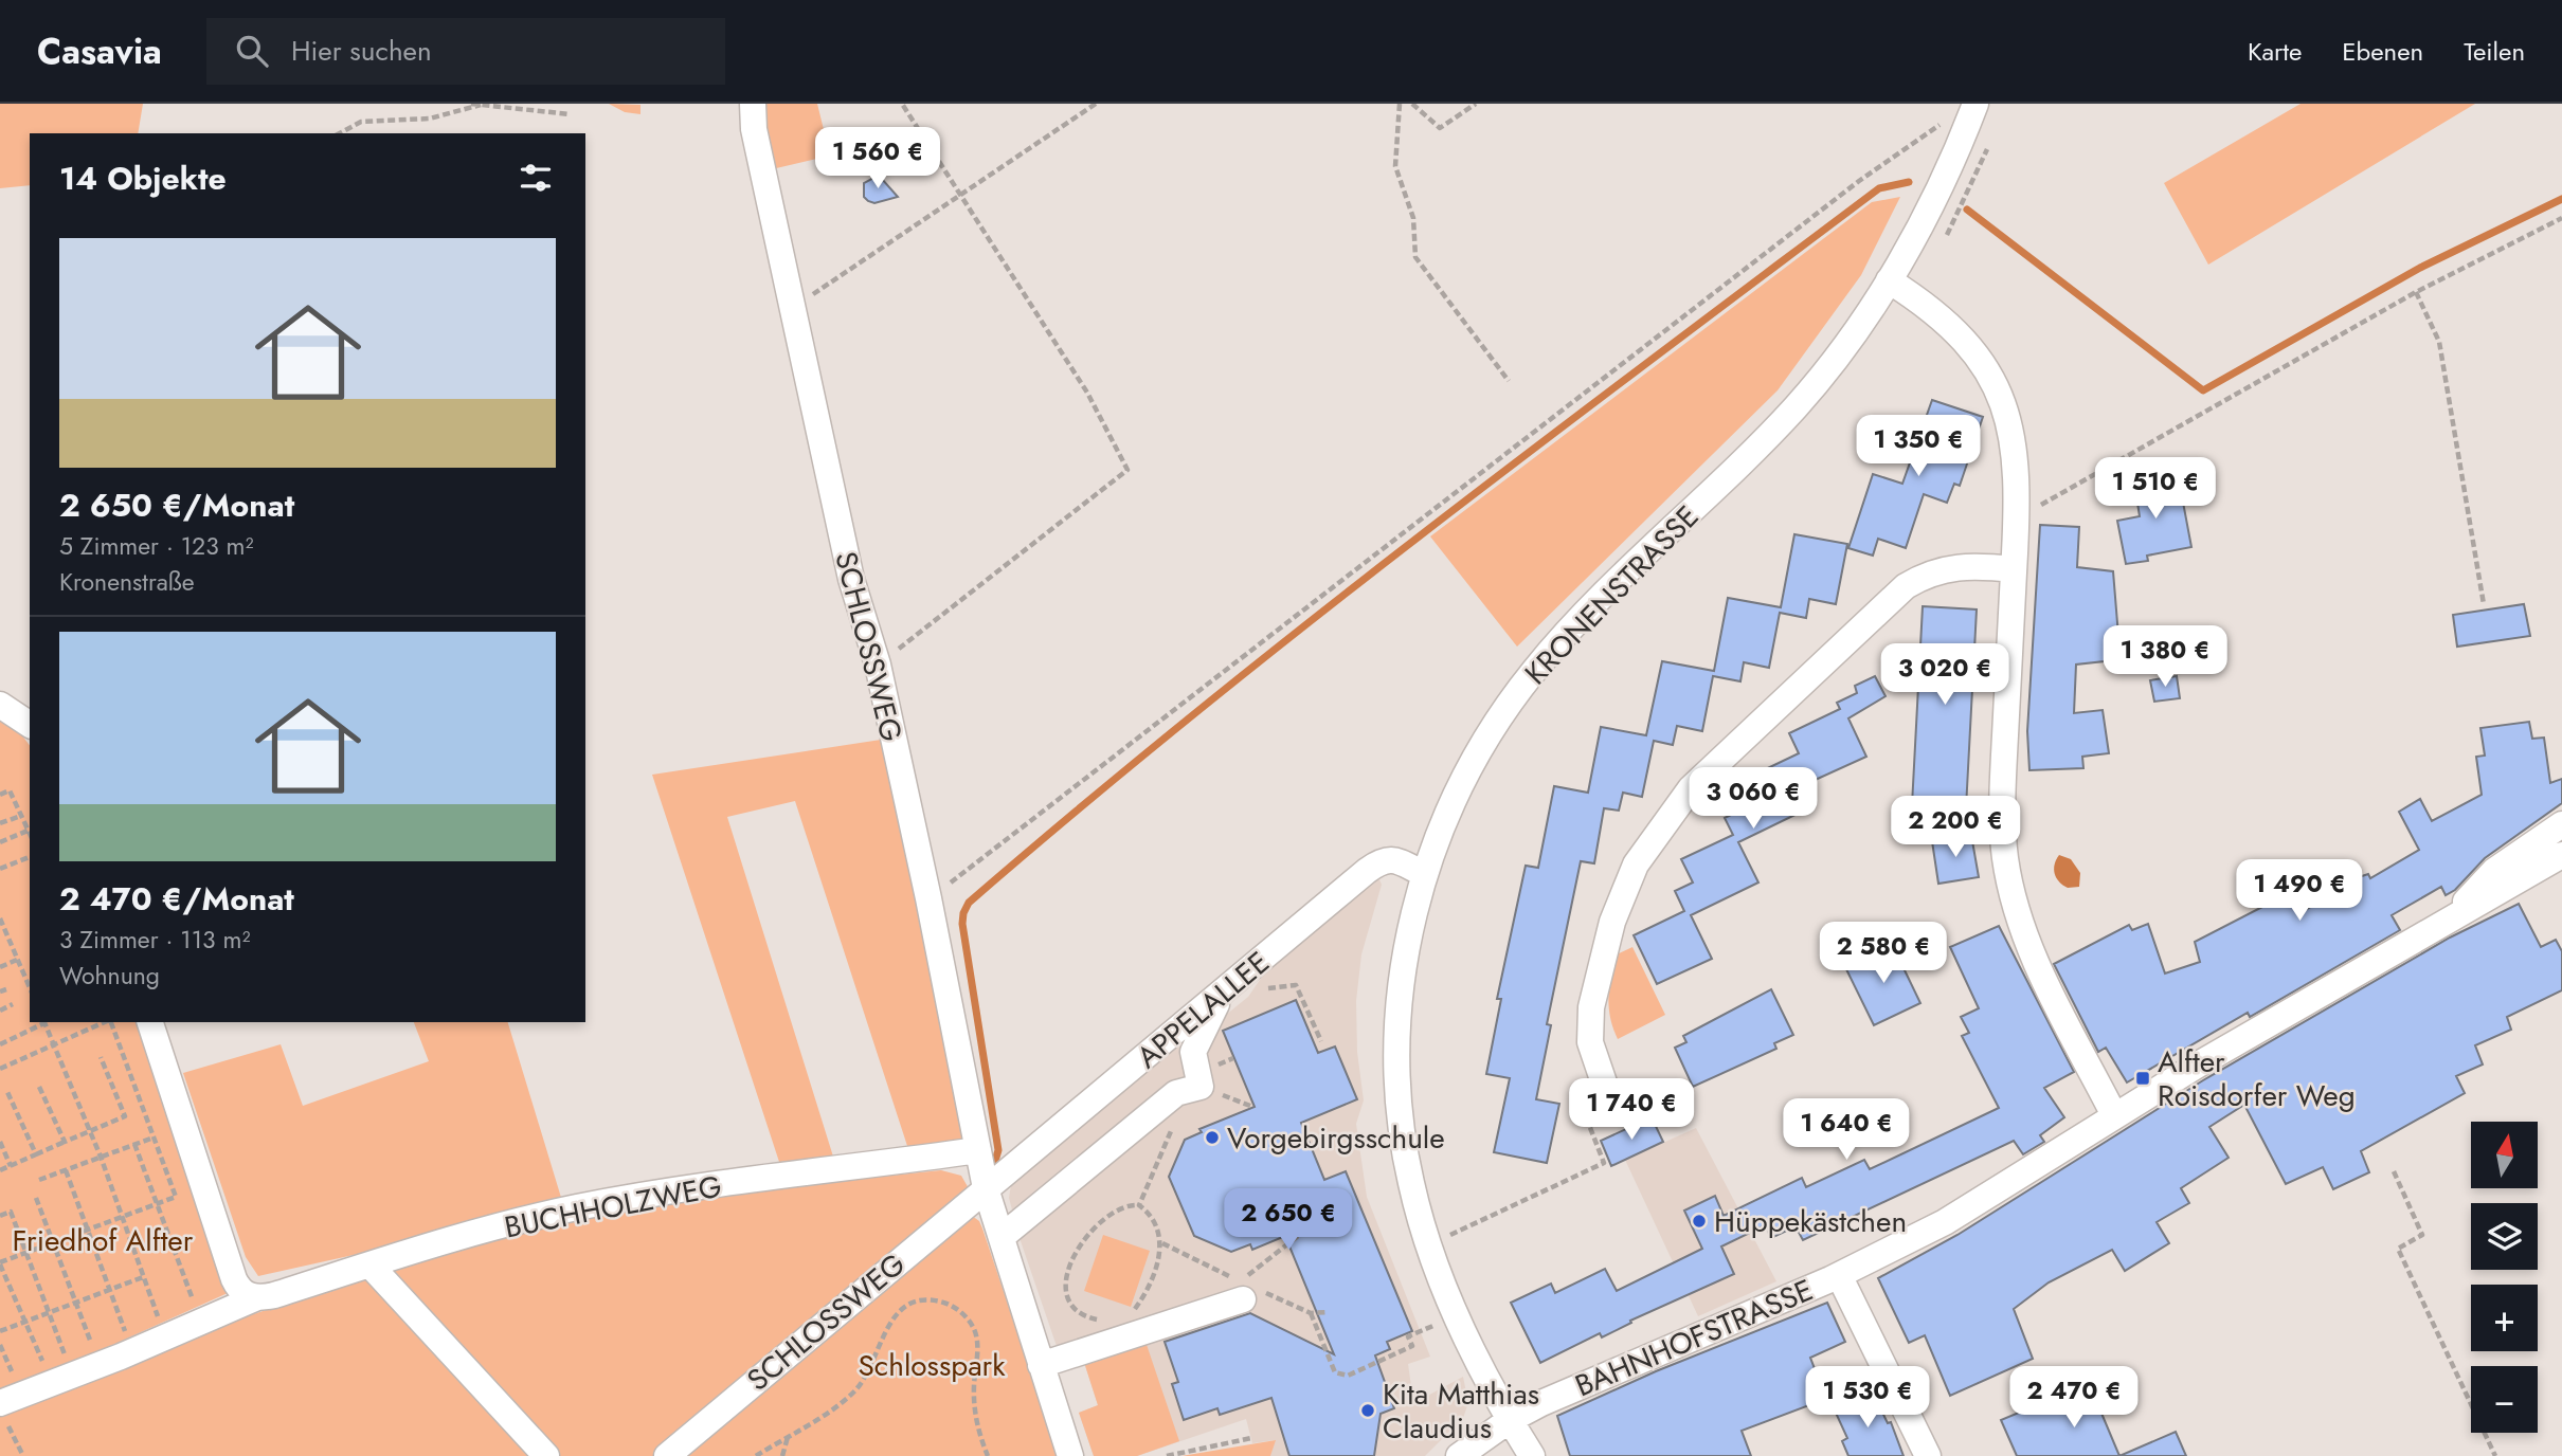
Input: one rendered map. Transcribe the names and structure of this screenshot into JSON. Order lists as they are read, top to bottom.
{
  "streets": {
    "street": [
      "KRONENSTRASSE",
      "SCHLOSSWEG",
      "APPELALLEE",
      "BUCHHOLZWEG",
      "BAHNHOFSTRASSE"
    ]
  },
  "crossings": [
    ["KRONENSTRASSE", "APPELALLEE"],
    ["KRONENSTRASSE", "BAHNHOFSTRASSE"],
    ["SCHLOSSWEG", "APPELALLEE"],
    ["SCHLOSSWEG", "BUCHHOLZWEG"]
  ],
  "parks": ["Friedhof Alfter", "Schlosspark"],
  "places": {
    "transit": ["Alfter Roisdorfer Weg"],
    "other": ["Vorgebirgsschule", "Hüppekästchen", "Kita Matthias Claudius"]
  },
  "north": "top",
  "page": {
    "header": "Casavia",
    "search": "Hier suchen",
    "nav": ["Karte", "Ebenen", "Teilen"],
    "price": [
      "1 560 €",
      "1 350 €",
      "1 510 €",
      "1 380 €",
      "3 020 €",
      "3 060 €",
      "2 200 €",
      "1 490 €",
      "2 580 €",
      "1 740 €",
      "1 640 €",
      "2 650 €",
      "1 530 €",
      "2 470 €"
    ],
    "heading": "14 Objekte",
    "list": [
      {
        "name": "2 650 €/Monat",
        "note": "5 Zimmer · 123 m² · Kronenstraße"
      },
      {
        "name": "2 470 €/Monat",
        "note": "3 Zimmer · 113 m² · Wohnung"
      }
    ],
    "map_buttons": ["+", "−"]
  }
}
